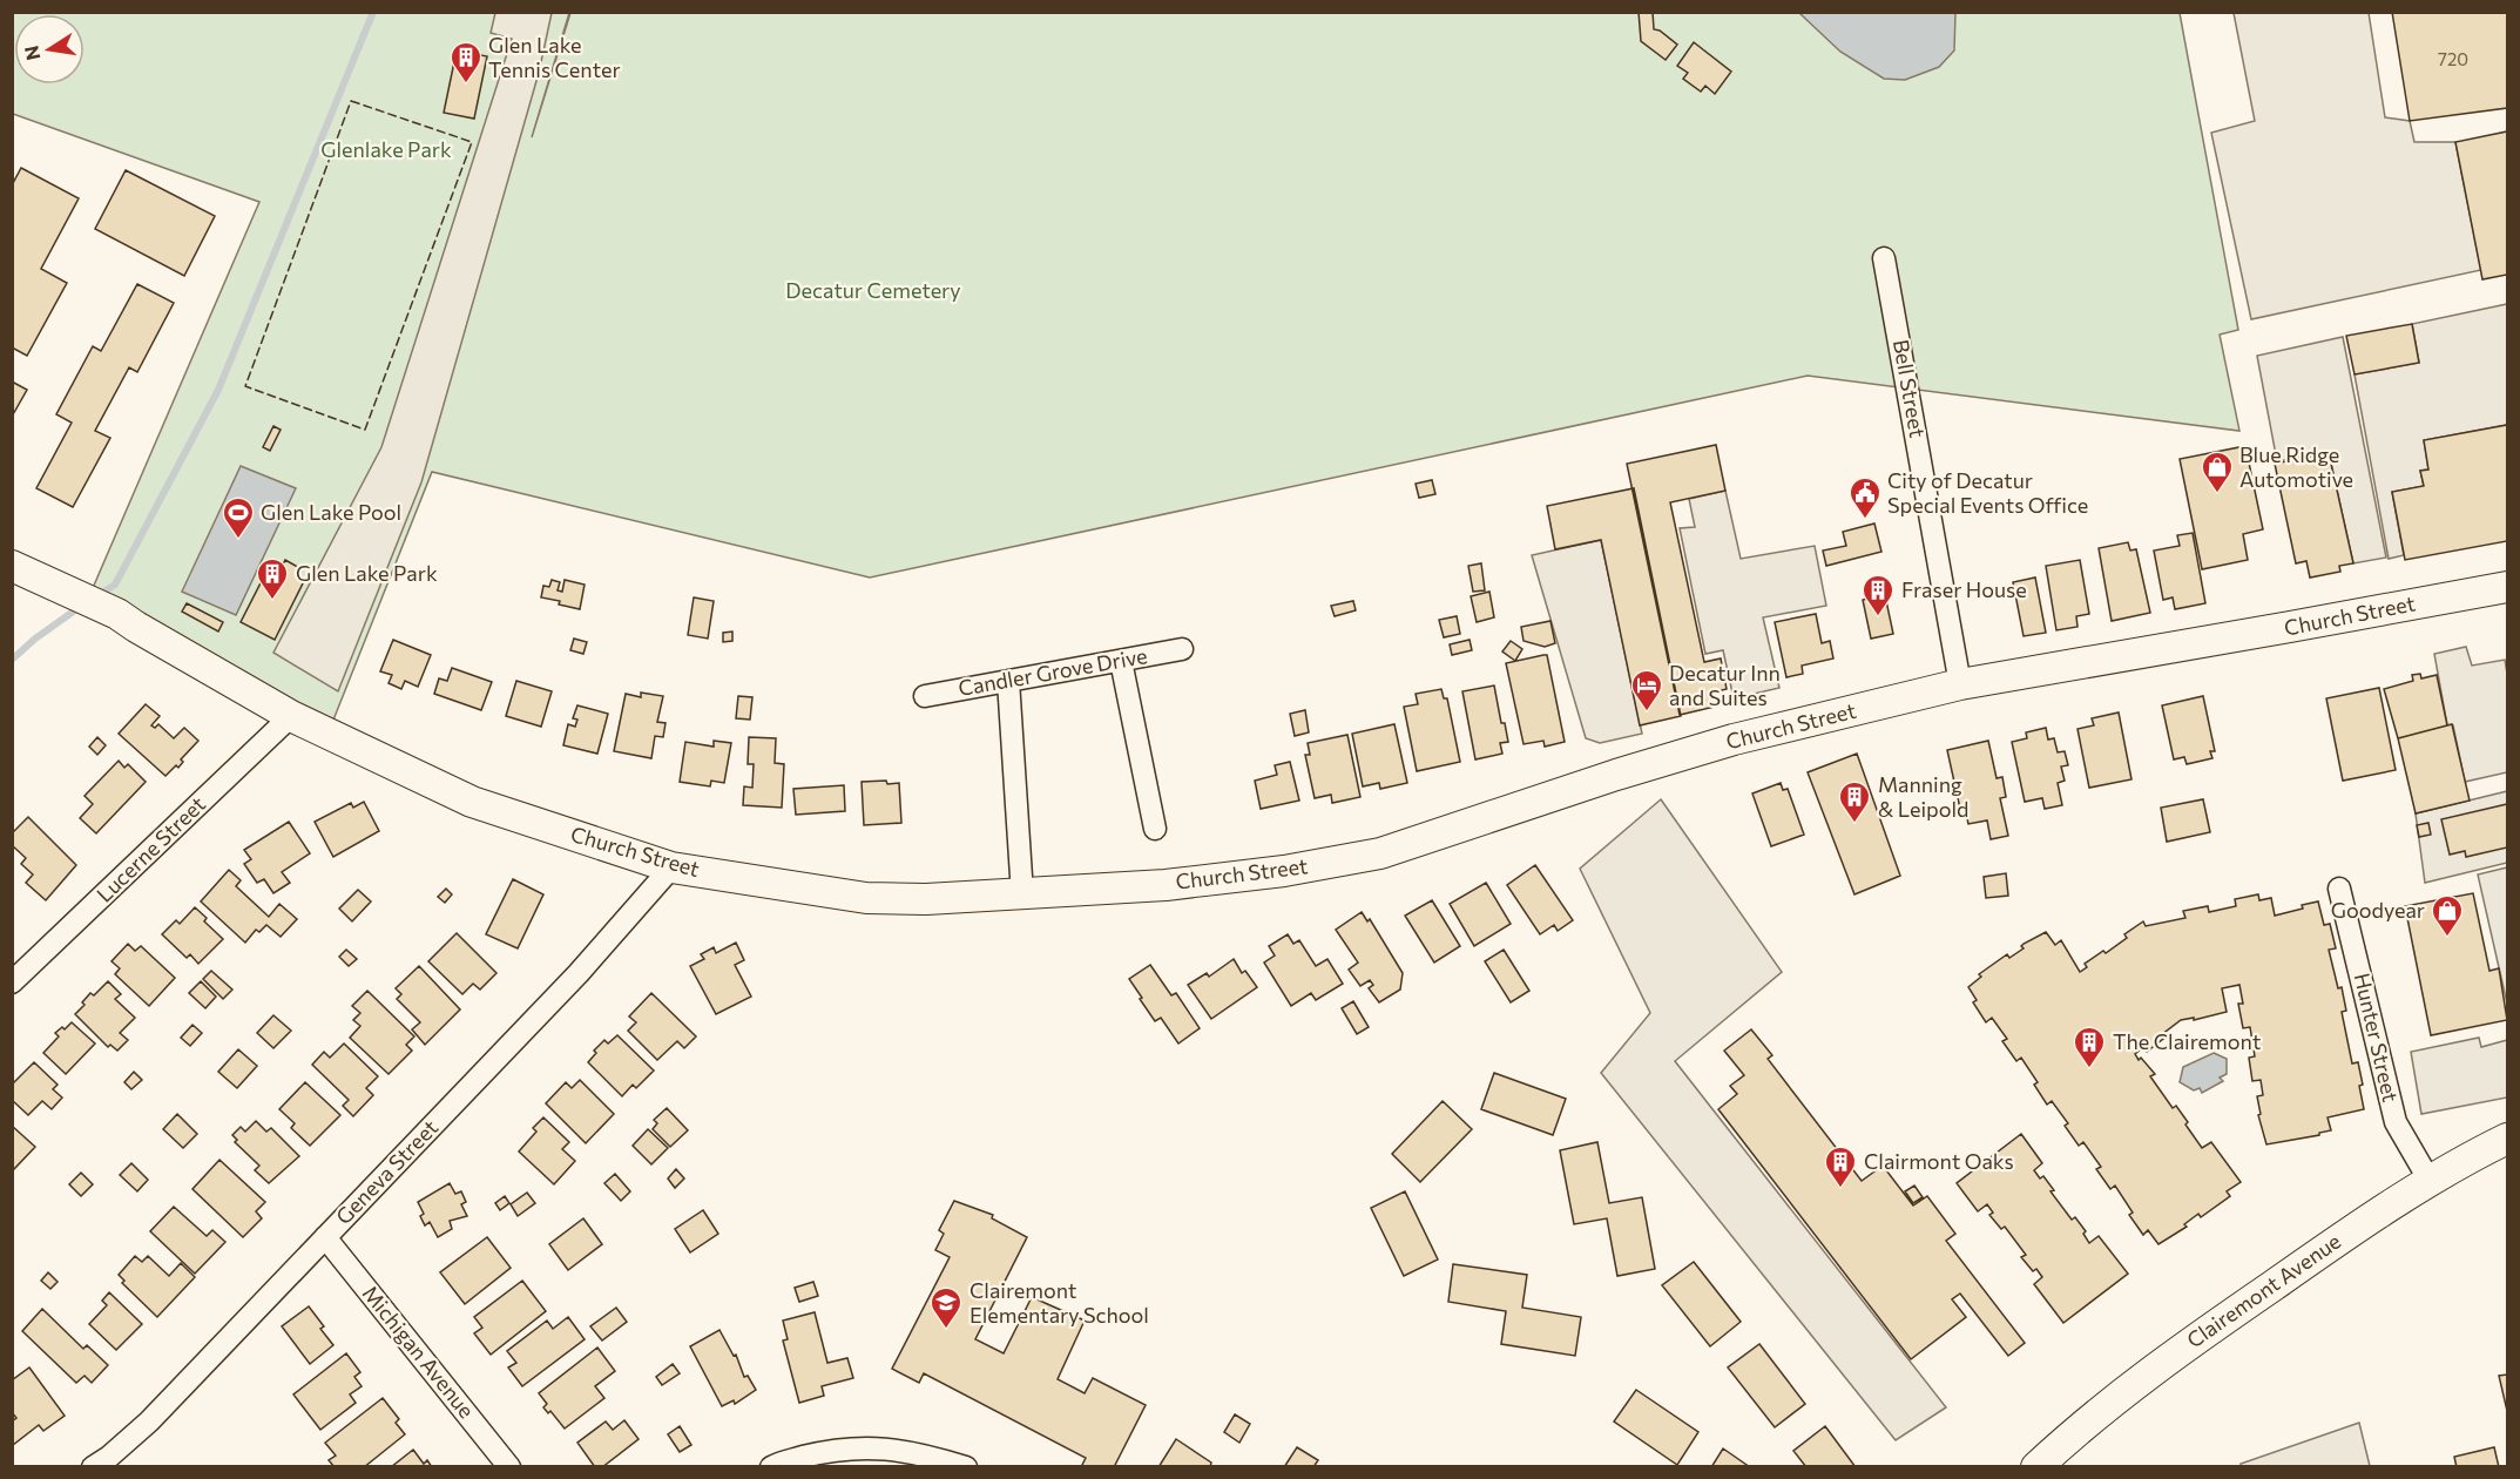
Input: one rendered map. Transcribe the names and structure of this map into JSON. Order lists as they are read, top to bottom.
{
  "streets": {
    "main road": ["Church Street", "Clairemont Avenue"],
    "street": [
      "Bell Street",
      "Candler Grove Drive",
      "Lucerne Street",
      "Hunter Street",
      "Geneva Street",
      "Michigan Avenue"
    ]
  },
  "crossings": [
    ["Bell Street", "Church Street"],
    ["Church Street", "Lucerne Street"],
    ["Church Street", "Geneva Street"],
    ["Hunter Street", "Clairemont Avenue"],
    ["Geneva Street", "Michigan Avenue"]
  ],
  "parks": ["Glenlake Park", "Decatur Cemetery"],
  "places": {
    "building": [
      "Glen Lake Tennis Center",
      "Glen Lake Park",
      "Fraser House",
      "Manning & Leipold",
      "The Clairemont",
      "Clairmont Oaks"
    ],
    "shop": ["Blue Ridge Automotive", "Goodyear"],
    "public building": ["City of Decatur Special Events Office"],
    "sports": ["Glen Lake Pool"],
    "hotel": ["Decatur Inn and Suites"],
    "school or university": ["Clairemont Elementary School"]
  },
  "house_numbers": ["720"],
  "north": "left"
}
